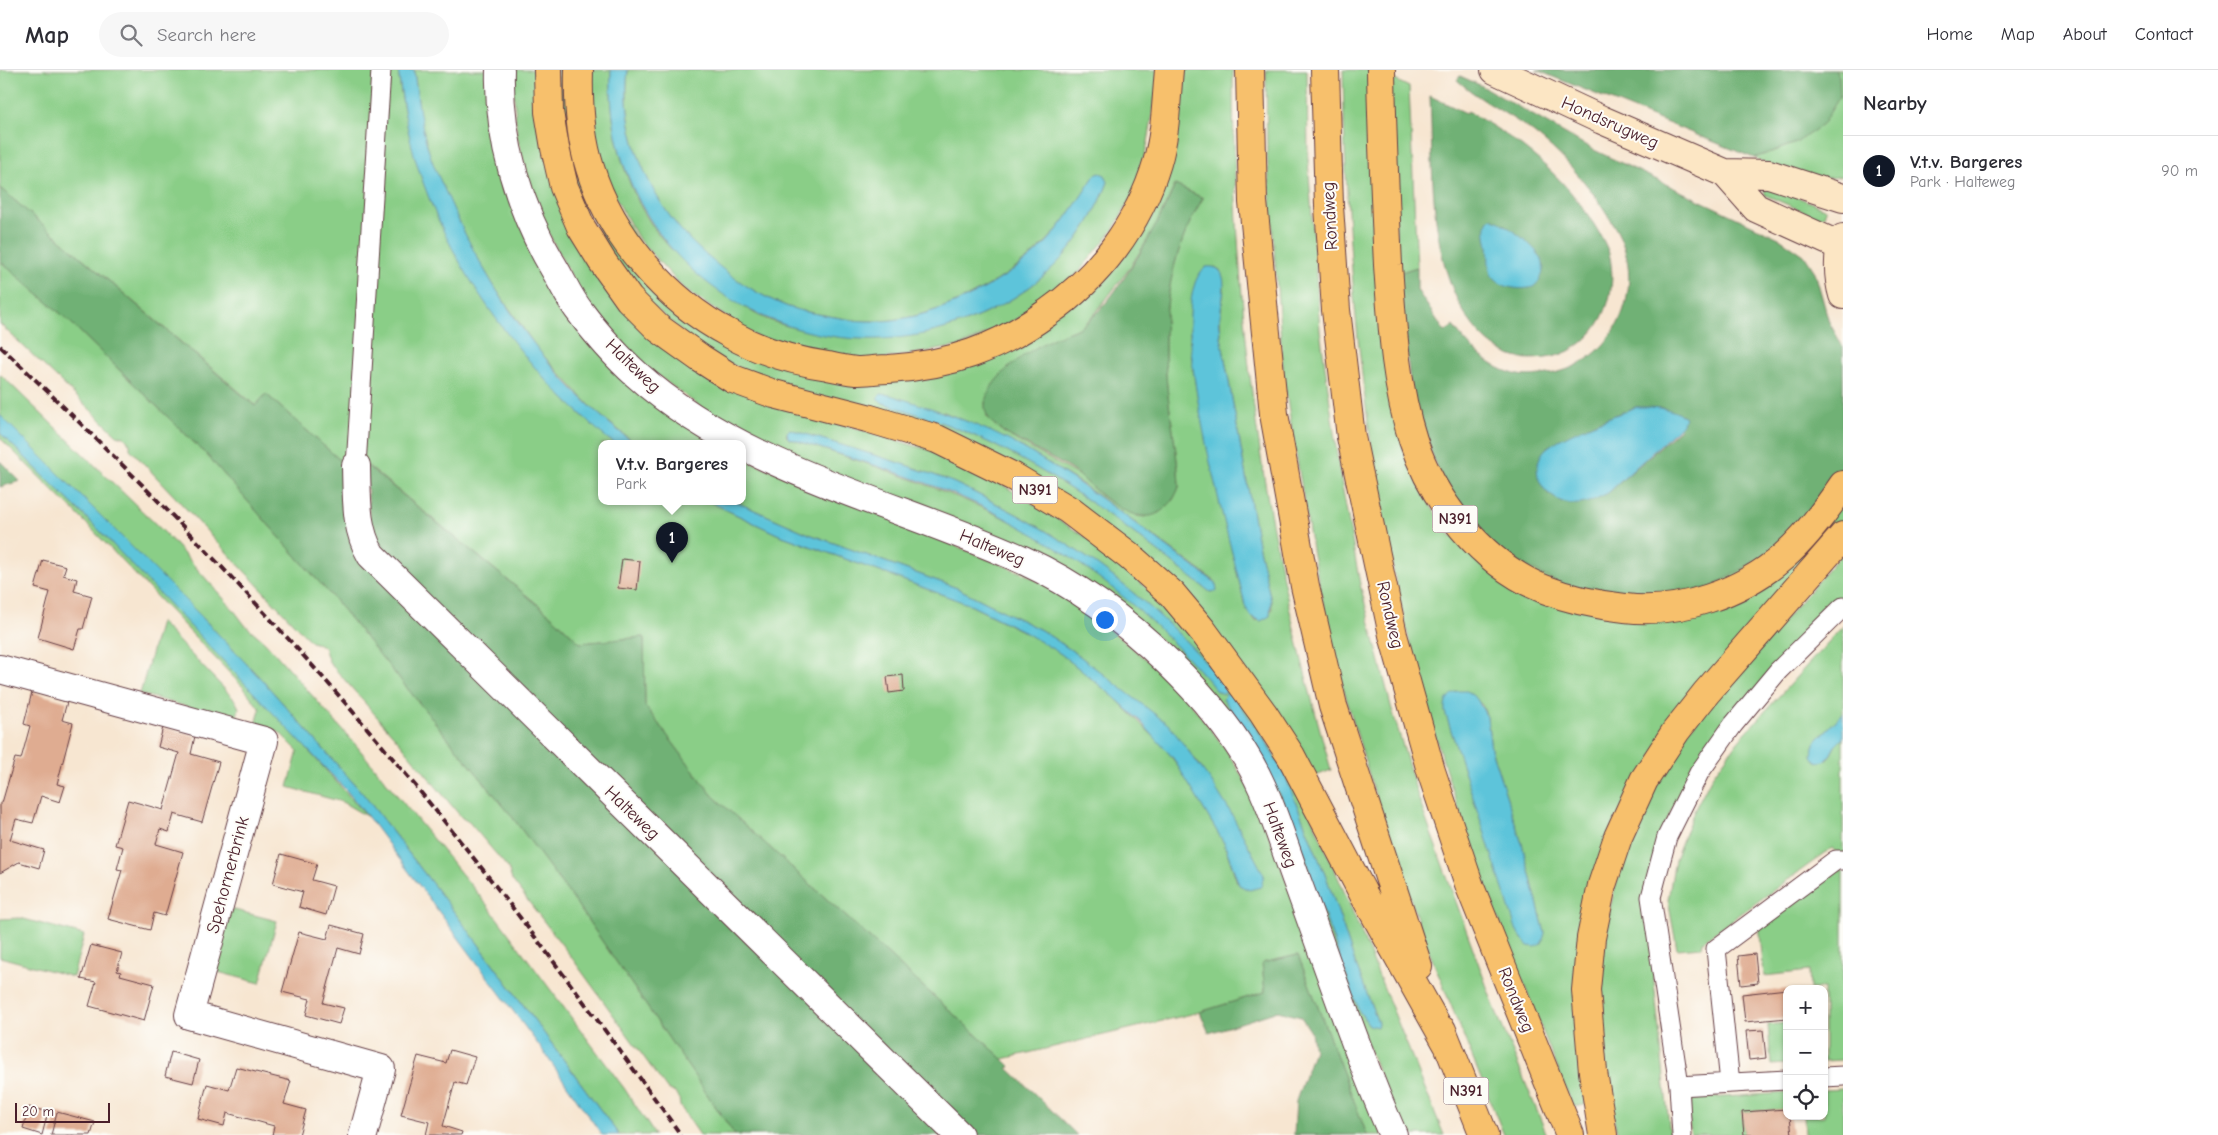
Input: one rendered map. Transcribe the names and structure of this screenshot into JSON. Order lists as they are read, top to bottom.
{
  "streets": {
    "main road": ["Hondsrugweg", "Rondweg", "N391"],
    "street": ["Halteweg", "Spehornerbrink"]
  },
  "scale_bar": "20 m",
  "page": {
    "header": "Map",
    "search": "Search here",
    "nav": [
      "Home",
      "Map",
      "About",
      "Contact"
    ],
    "heading": "Nearby",
    "list": [
      {
        "mark": "1",
        "name": "V.t.v. Bargeres",
        "note": "Park · Halteweg",
        "value": "90 m"
      }
    ],
    "popup": ["V.t.v. Bargeres", "Park"],
    "pins": "1",
    "map_buttons": ["+", "−"],
    "scale": "20 m"
  }
}
